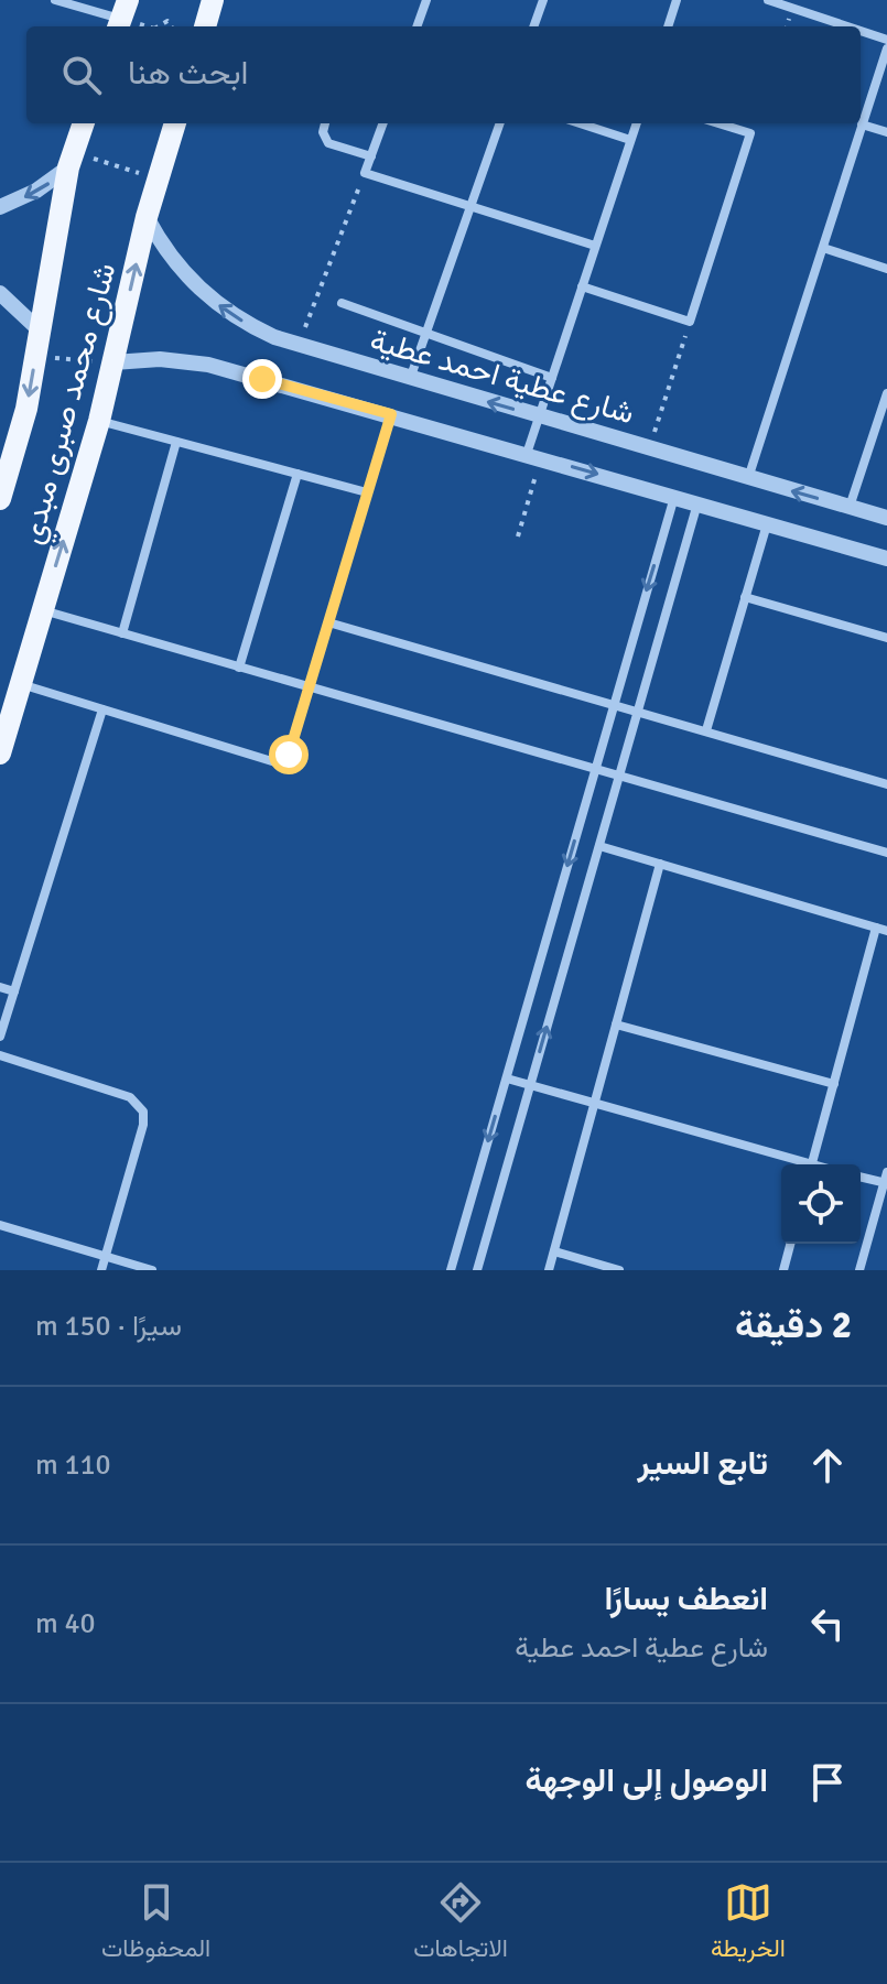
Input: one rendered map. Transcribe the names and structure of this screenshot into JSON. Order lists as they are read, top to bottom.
{
  "streets": {
    "main road": ["شارع محمد صبرى مبدي"],
    "street": ["شارع عطية احمد عطية"]
  },
  "crossings": [
    ["شارع عطية احمد عطية", "شارع محمد صبرى مبدي"]
  ],
  "page": {
    "search": "ابحث هنا",
    "heading": ["2 دقيقة", "سيرًا · 150 m"],
    "list": [
      ["تابع السير", "110 m"],
      ["انعطف يسارًا", "شارع عطية احمد عطية", "40 m"],
      "الوصول إلى الوجهة"
    ],
    "nav": ["الخريطة", "الاتجاهات", "المحفوظات"]
  }
}
